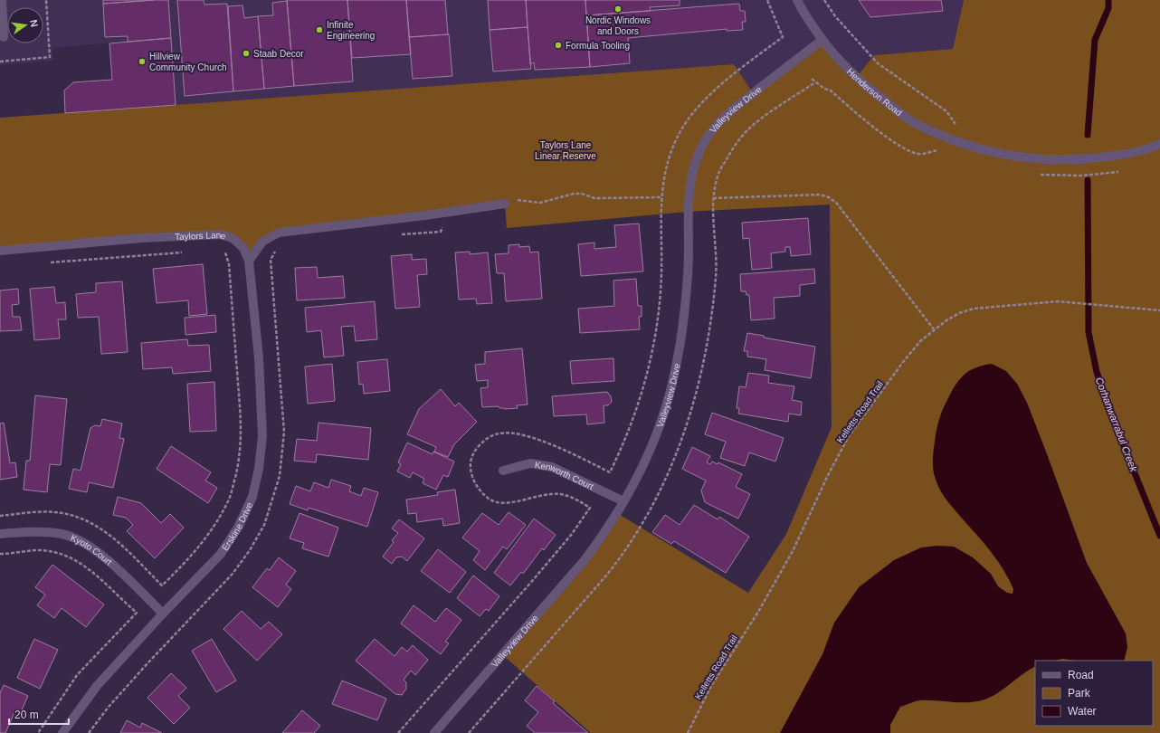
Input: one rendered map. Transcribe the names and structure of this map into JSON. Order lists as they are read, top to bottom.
{
  "streets": {
    "street": [
      "Henderson Road",
      "Valleyview Drive",
      "Taylors Lane",
      "Kenworth Court",
      "Erskine Drive",
      "Kyoto Court"
    ],
    "path": ["Kelletts Road Trail"]
  },
  "crossings": [
    ["Henderson Road", "Valleyview Drive"],
    ["Valleyview Drive", "Kenworth Court"],
    ["Taylors Lane", "Erskine Drive"],
    ["Erskine Drive", "Kyoto Court"]
  ],
  "water": ["Corhanwarrabul Creek"],
  "parks": ["Taylors Lane Linear Reserve"],
  "places": [
    "Nordic Windows and Doors",
    "Infinite Engineering",
    "Formula Tooling",
    "Staab Decor",
    "Hillview Community Church"
  ],
  "legend": ["Road", "Park", "Water"],
  "scale_bar": "20 m",
  "north": "right"
}
